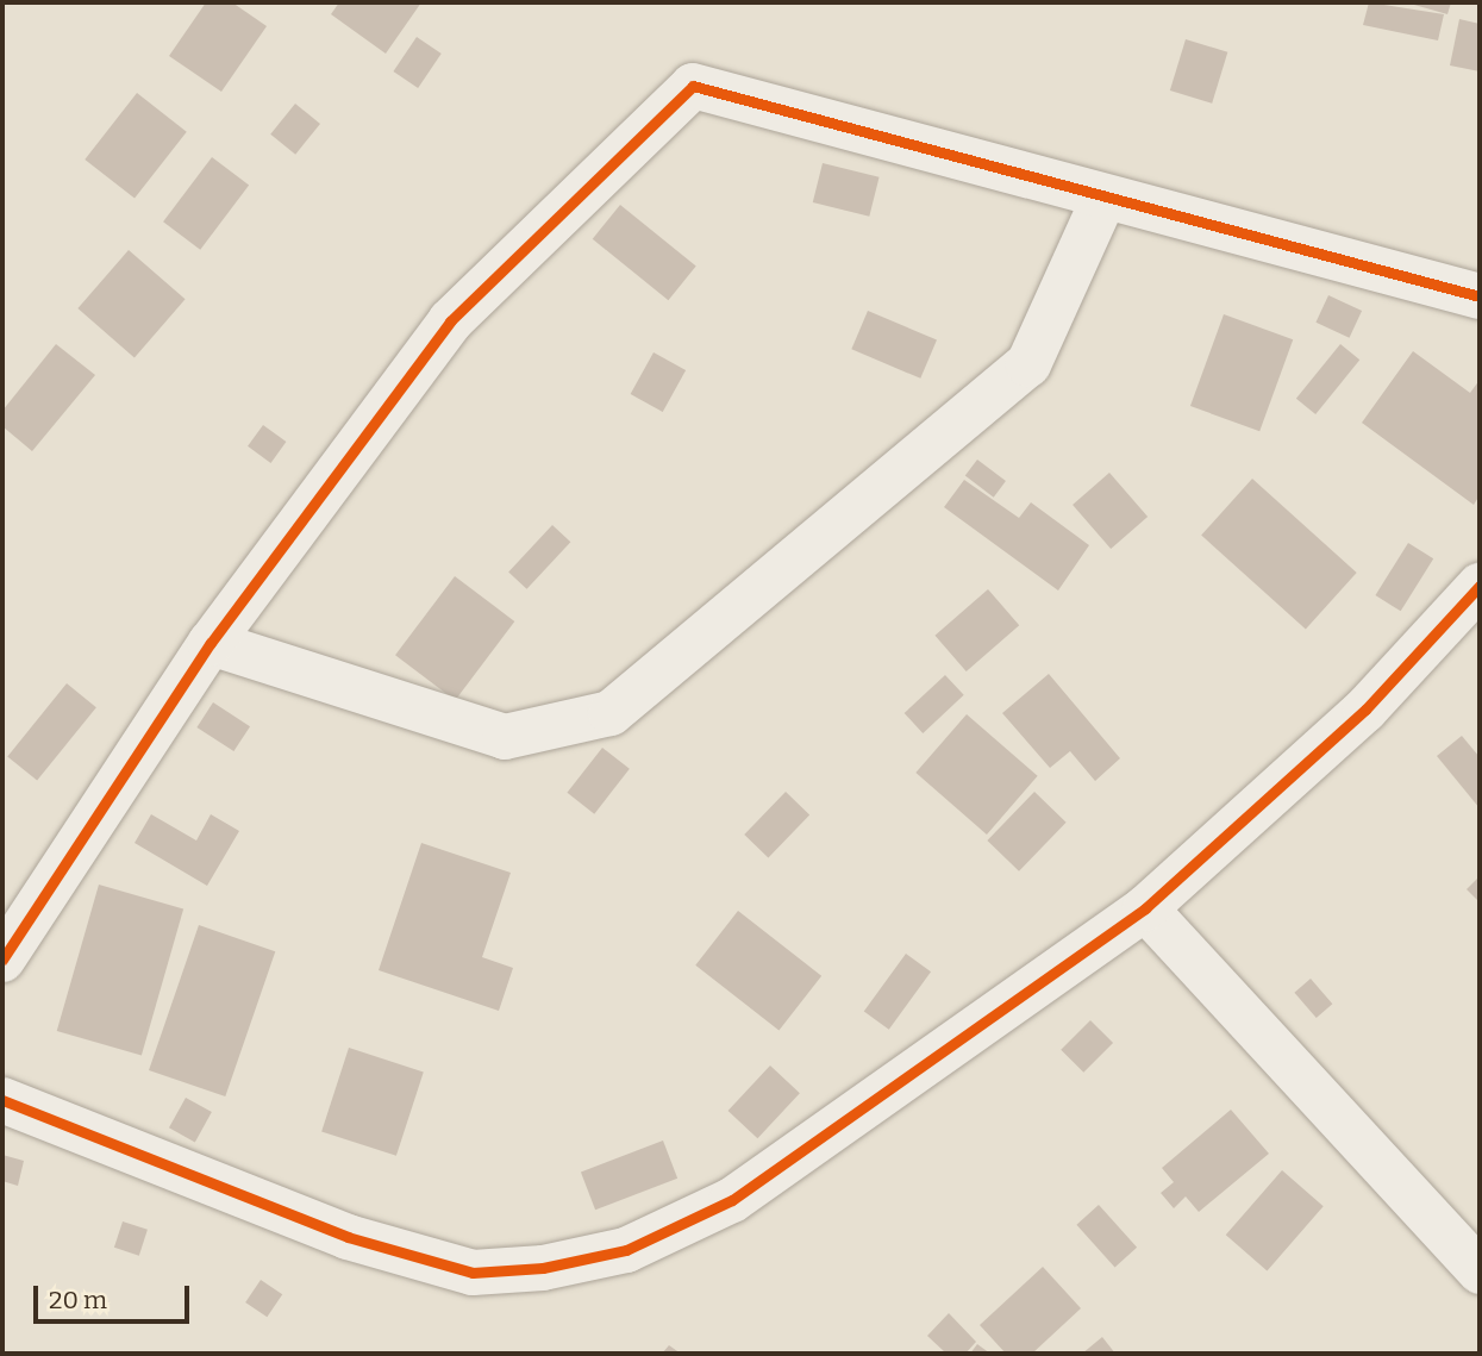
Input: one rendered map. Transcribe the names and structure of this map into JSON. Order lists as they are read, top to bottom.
{
  "scale_bar": "20 m"
}
